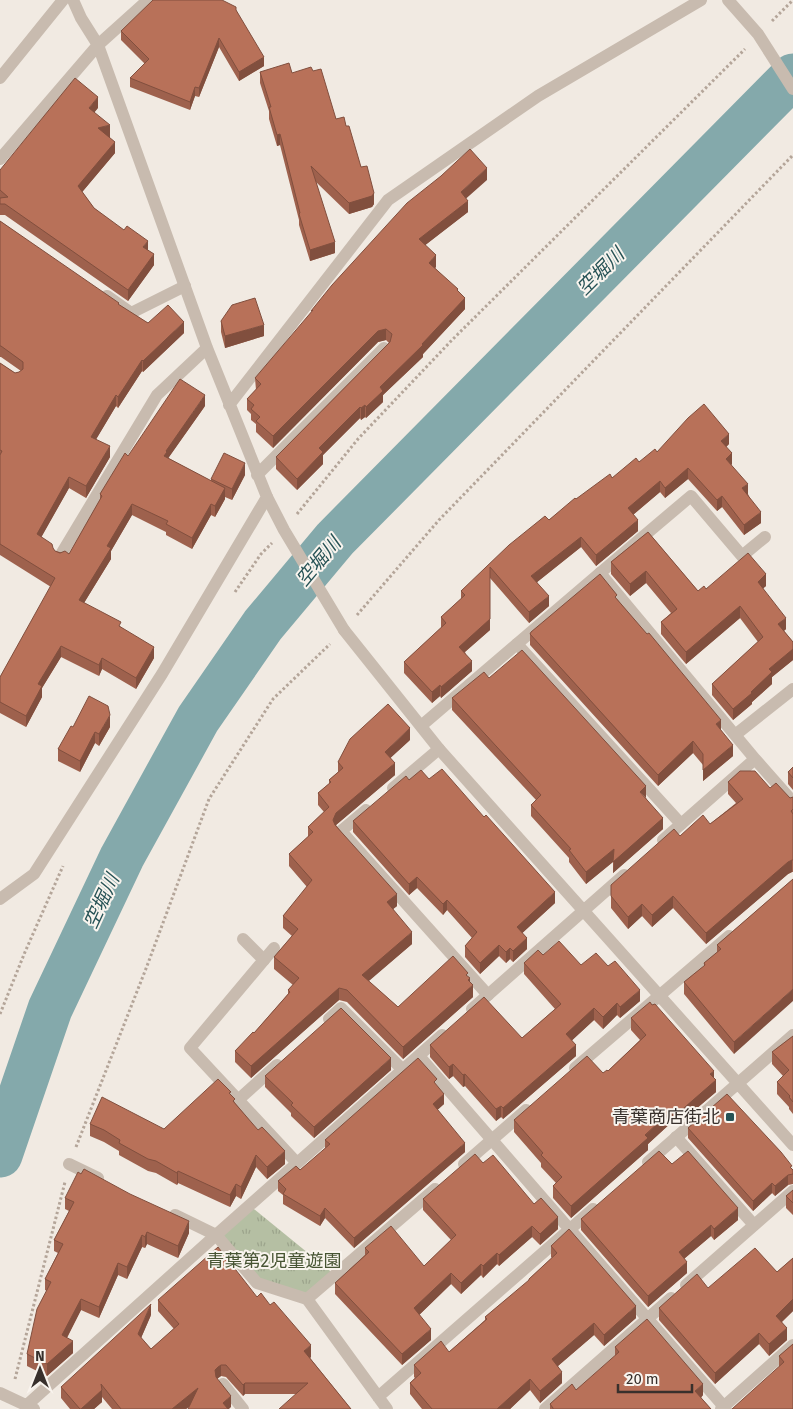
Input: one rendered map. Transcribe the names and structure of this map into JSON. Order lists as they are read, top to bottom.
{
  "water": ["空堀川"],
  "parks": ["青葉第2児童遊園"],
  "places": {
    "transit": ["青葉商店街北"]
  },
  "scale_bar": "20 m",
  "north": "top"
}
